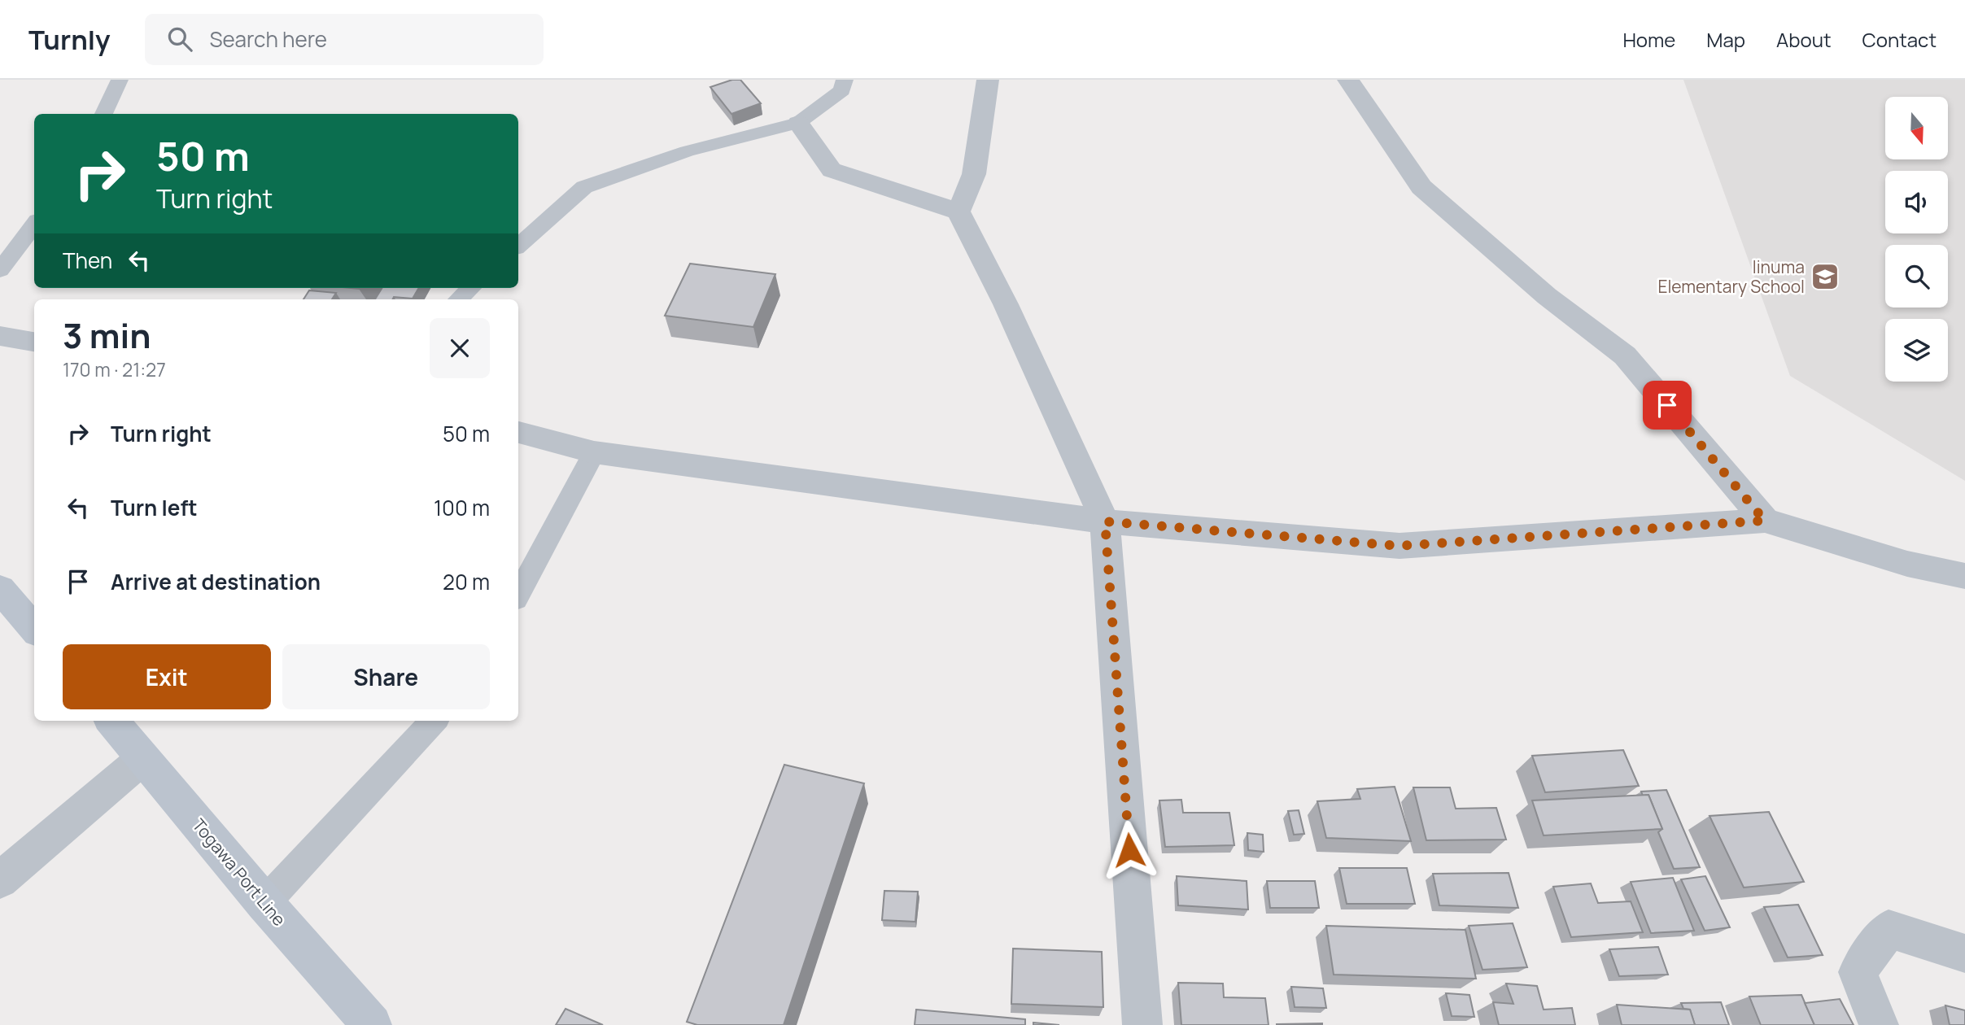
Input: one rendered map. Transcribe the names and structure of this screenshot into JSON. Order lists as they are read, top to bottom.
{
  "streets": {
    "main road": ["Togawa Port Line"]
  },
  "places": {
    "school or university": ["Iinuma Elementary School"]
  },
  "north": "bottom",
  "page": {
    "header": "Turnly",
    "search": "Search here",
    "nav": [
      "Home",
      "Map",
      "About",
      "Contact"
    ],
    "turn": ["50 m", "Turn right"],
    "then": "Then",
    "heading": ["3 min", "170 m · 21:27"],
    "list": [
      {
        "name": "Turn right",
        "value": "50 m"
      },
      {
        "name": "Turn left",
        "value": "100 m"
      },
      {
        "name": "Arrive at destination",
        "value": "20 m"
      }
    ],
    "buttons": ["Exit", "Share"]
  }
}
